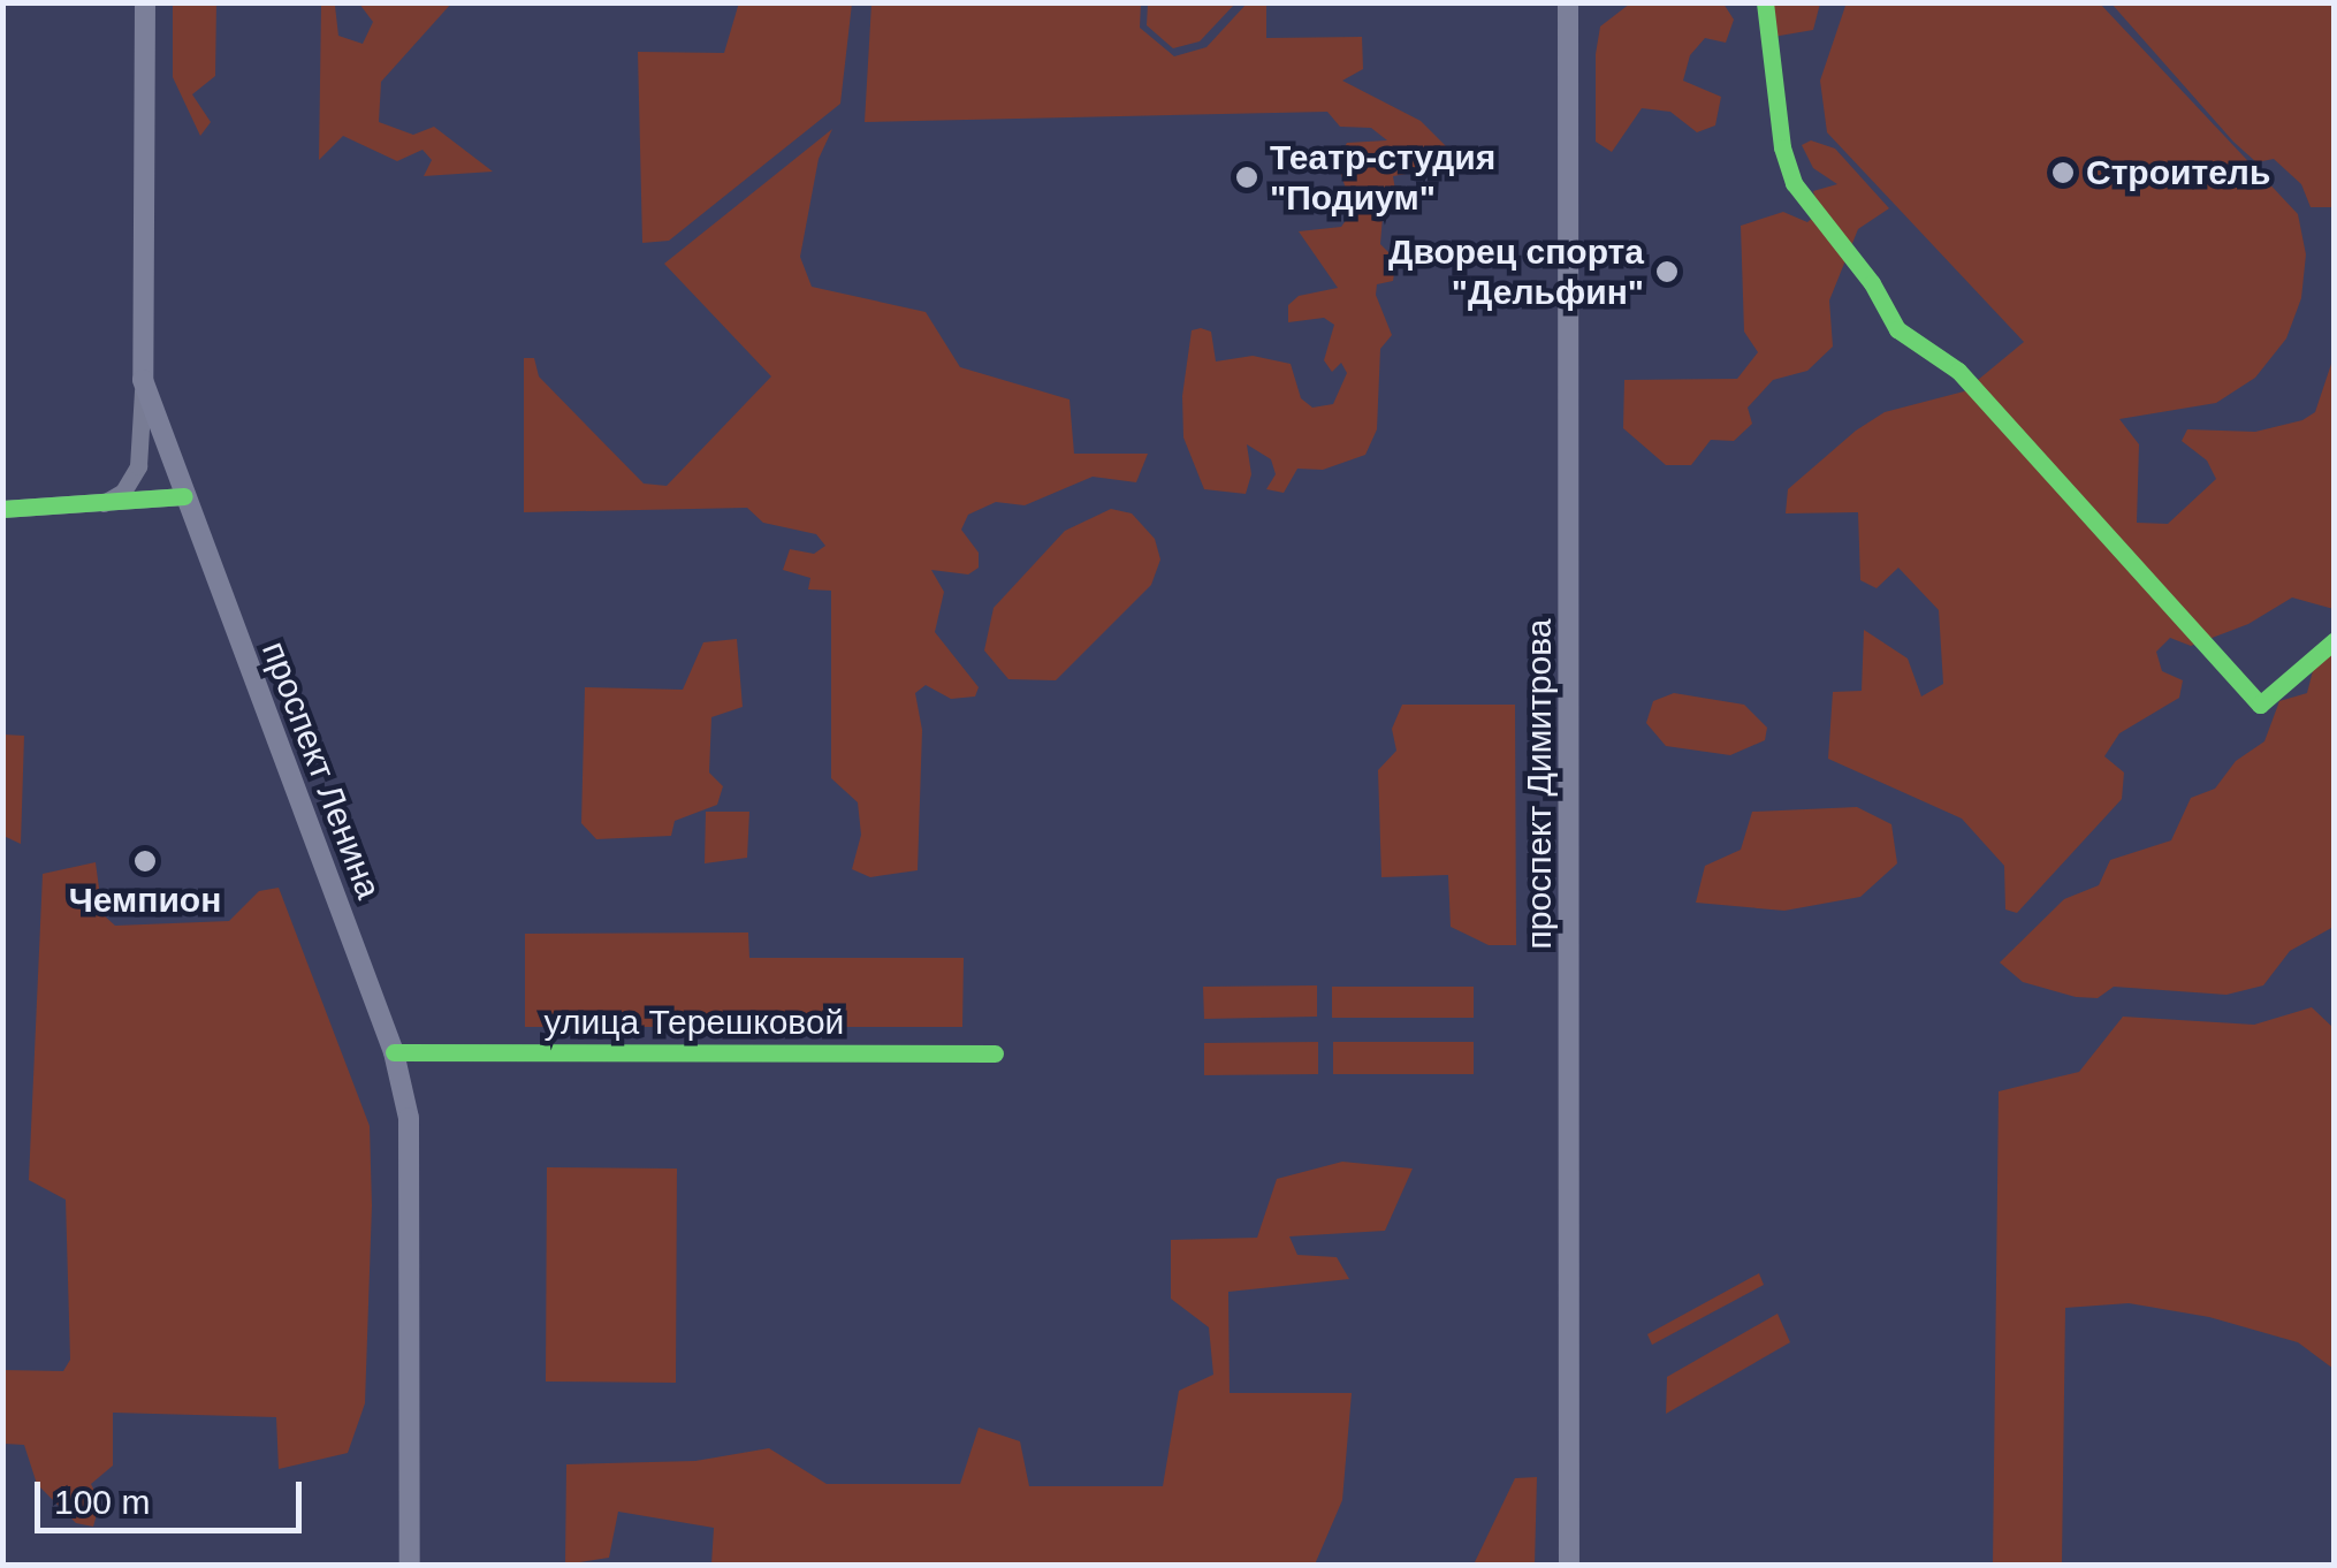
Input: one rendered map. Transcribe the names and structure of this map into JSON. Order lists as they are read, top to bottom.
{
  "streets": {
    "main road": ["проспект Ленина", "проспект Димитрова"],
    "street": ["улица Терешковой"]
  },
  "crossings": [
    ["проспект Ленина", "улица Терешковой"]
  ],
  "places": [
    "Строитель",
    "Театр-студия \"Подиум\"",
    "Дворец спорта \"Дельфин\"",
    "Чемпион"
  ],
  "scale_bar": "100 m"
}
